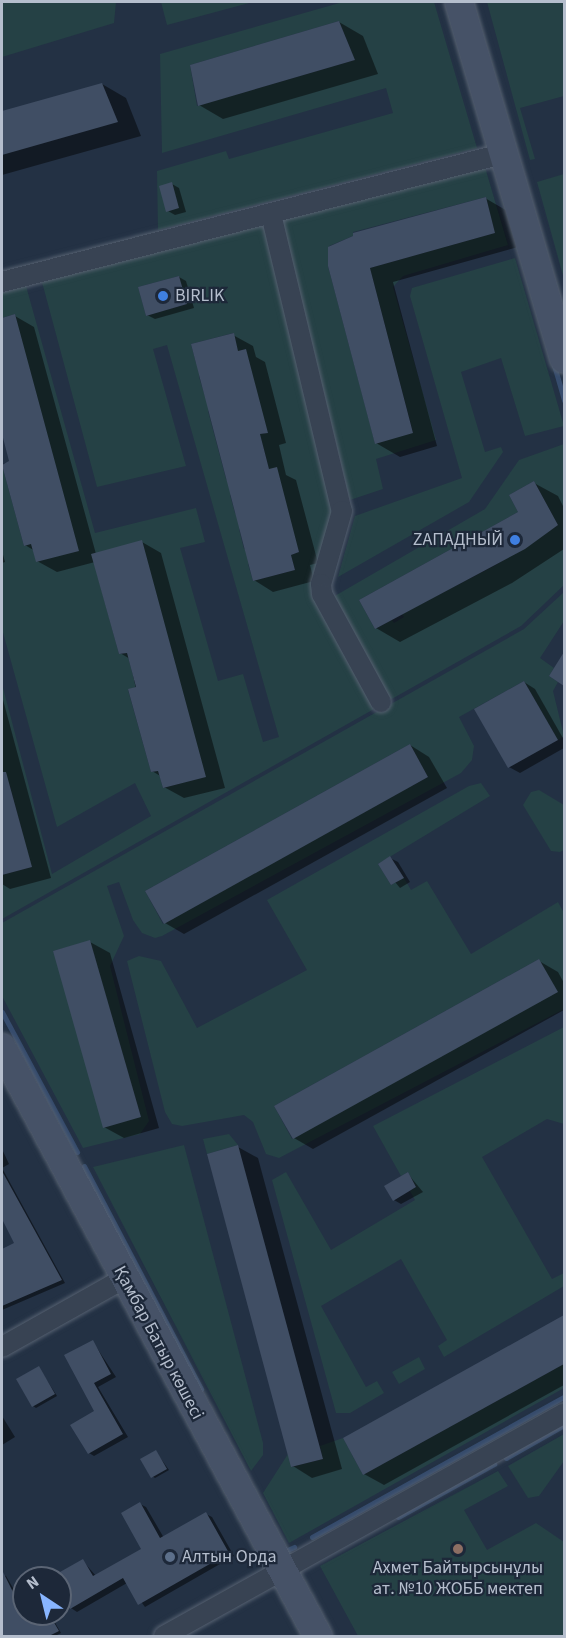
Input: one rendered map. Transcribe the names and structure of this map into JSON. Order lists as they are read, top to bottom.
{
  "streets": {
    "main road": ["Қамбар Батыр көшесі"]
  },
  "places": [
    "BIRLIK",
    "ZАПАДНЫЙ",
    "Ахмет Байтырсынұлы ат. №10 ЖОББ мектеп",
    "Алтын Орда"
  ],
  "north": "top left"
}
